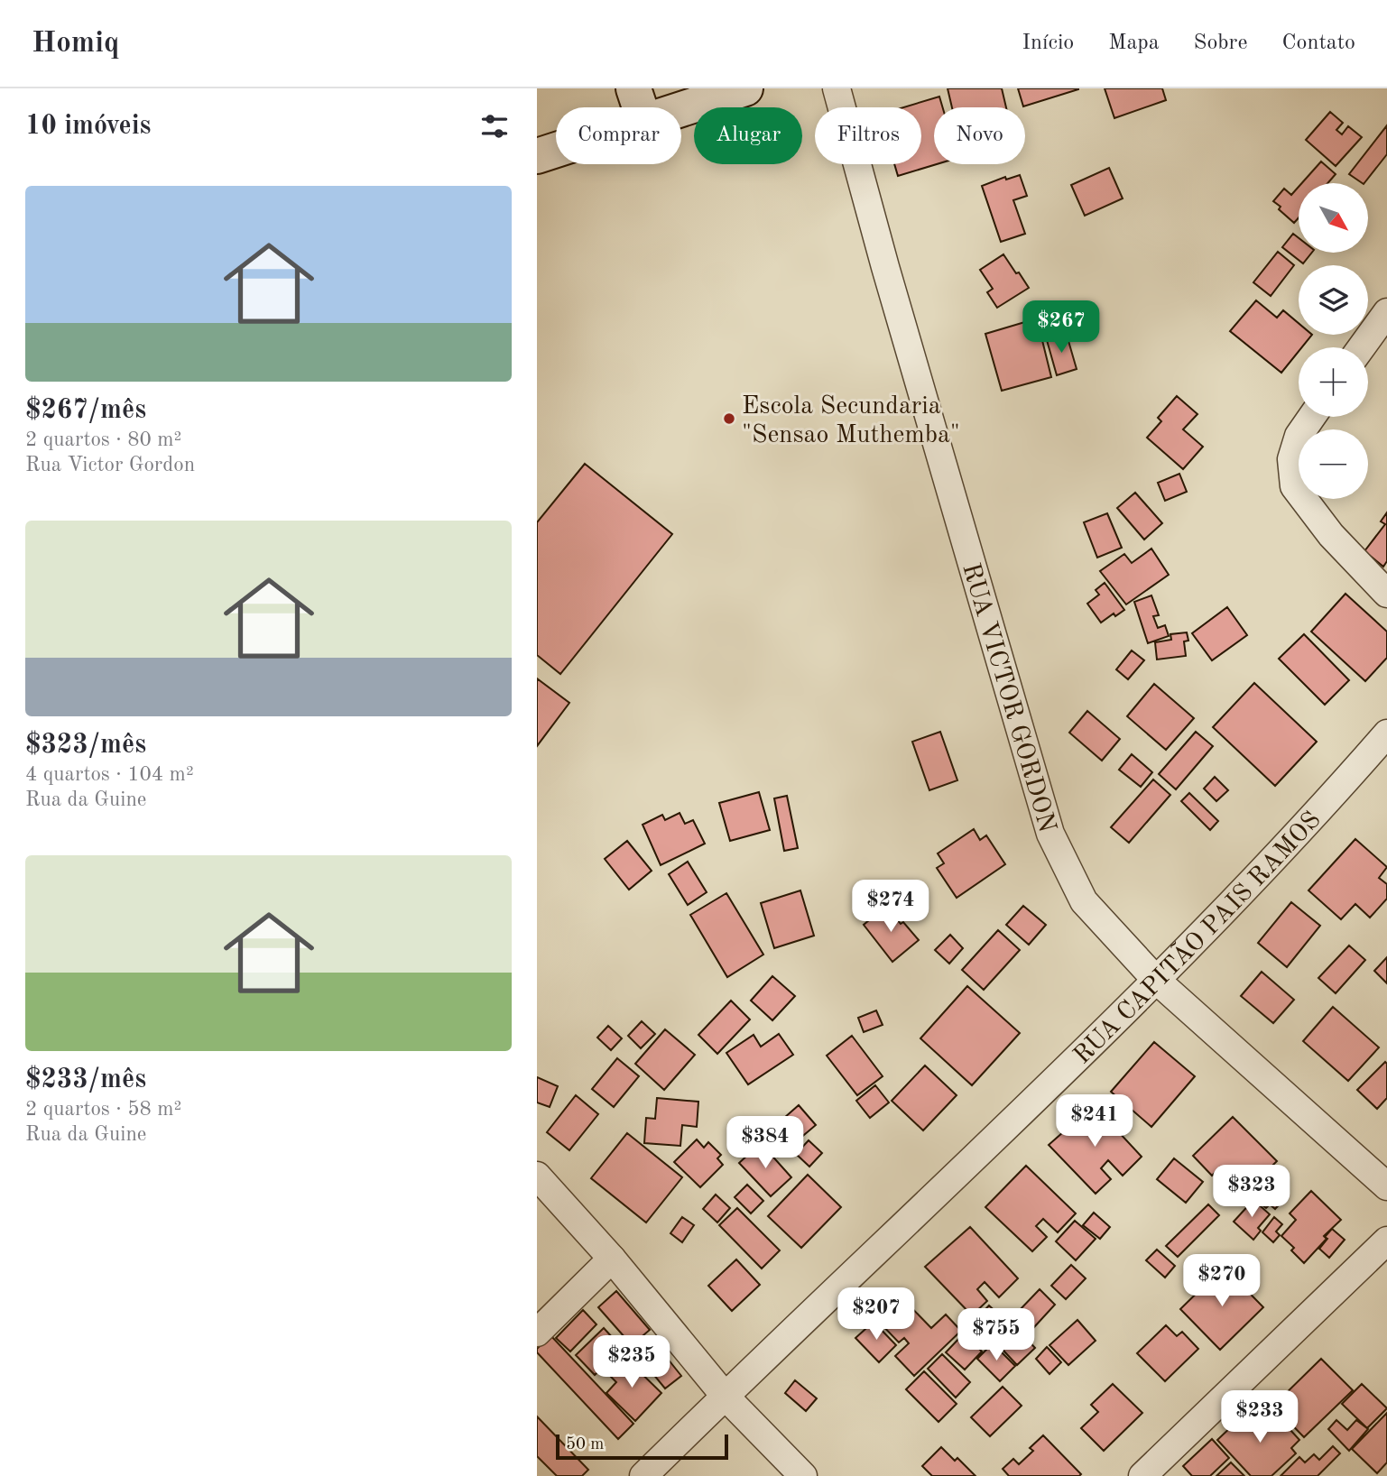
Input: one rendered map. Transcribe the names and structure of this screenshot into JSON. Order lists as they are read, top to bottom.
{
  "streets": {
    "street": ["RUA VICTOR GORDON", "RUA CAPITÃO PAIS RAMOS"]
  },
  "crossings": [
    ["RUA VICTOR GORDON", "RUA CAPITÃO PAIS RAMOS"]
  ],
  "places": ["Escola Secundaria \"Sensao Muthemba\""],
  "scale_bar": "50 m",
  "north": "bottom right",
  "page": {
    "header": "Homiq",
    "nav": [
      "Início",
      "Mapa",
      "Sobre",
      "Contato"
    ],
    "heading": "10 imóveis",
    "chip": [
      "Comprar",
      "Alugar",
      "Filtros",
      "Novo"
    ],
    "list": [
      {
        "name": "$267/mês",
        "note": "2 quartos · 80 m² · Rua Victor Gordon"
      },
      {
        "name": "$323/mês",
        "note": "4 quartos · 104 m² · Rua da Guine"
      },
      {
        "name": "$233/mês",
        "note": "2 quartos · 58 m² · Rua da Guine"
      }
    ],
    "map_buttons": ["+", "−"],
    "price": [
      "$267",
      "$274",
      "$241",
      "$384",
      "$323",
      "$270",
      "$207",
      "$755",
      "$235",
      "$233"
    ],
    "scale": "50 m"
  }
}
